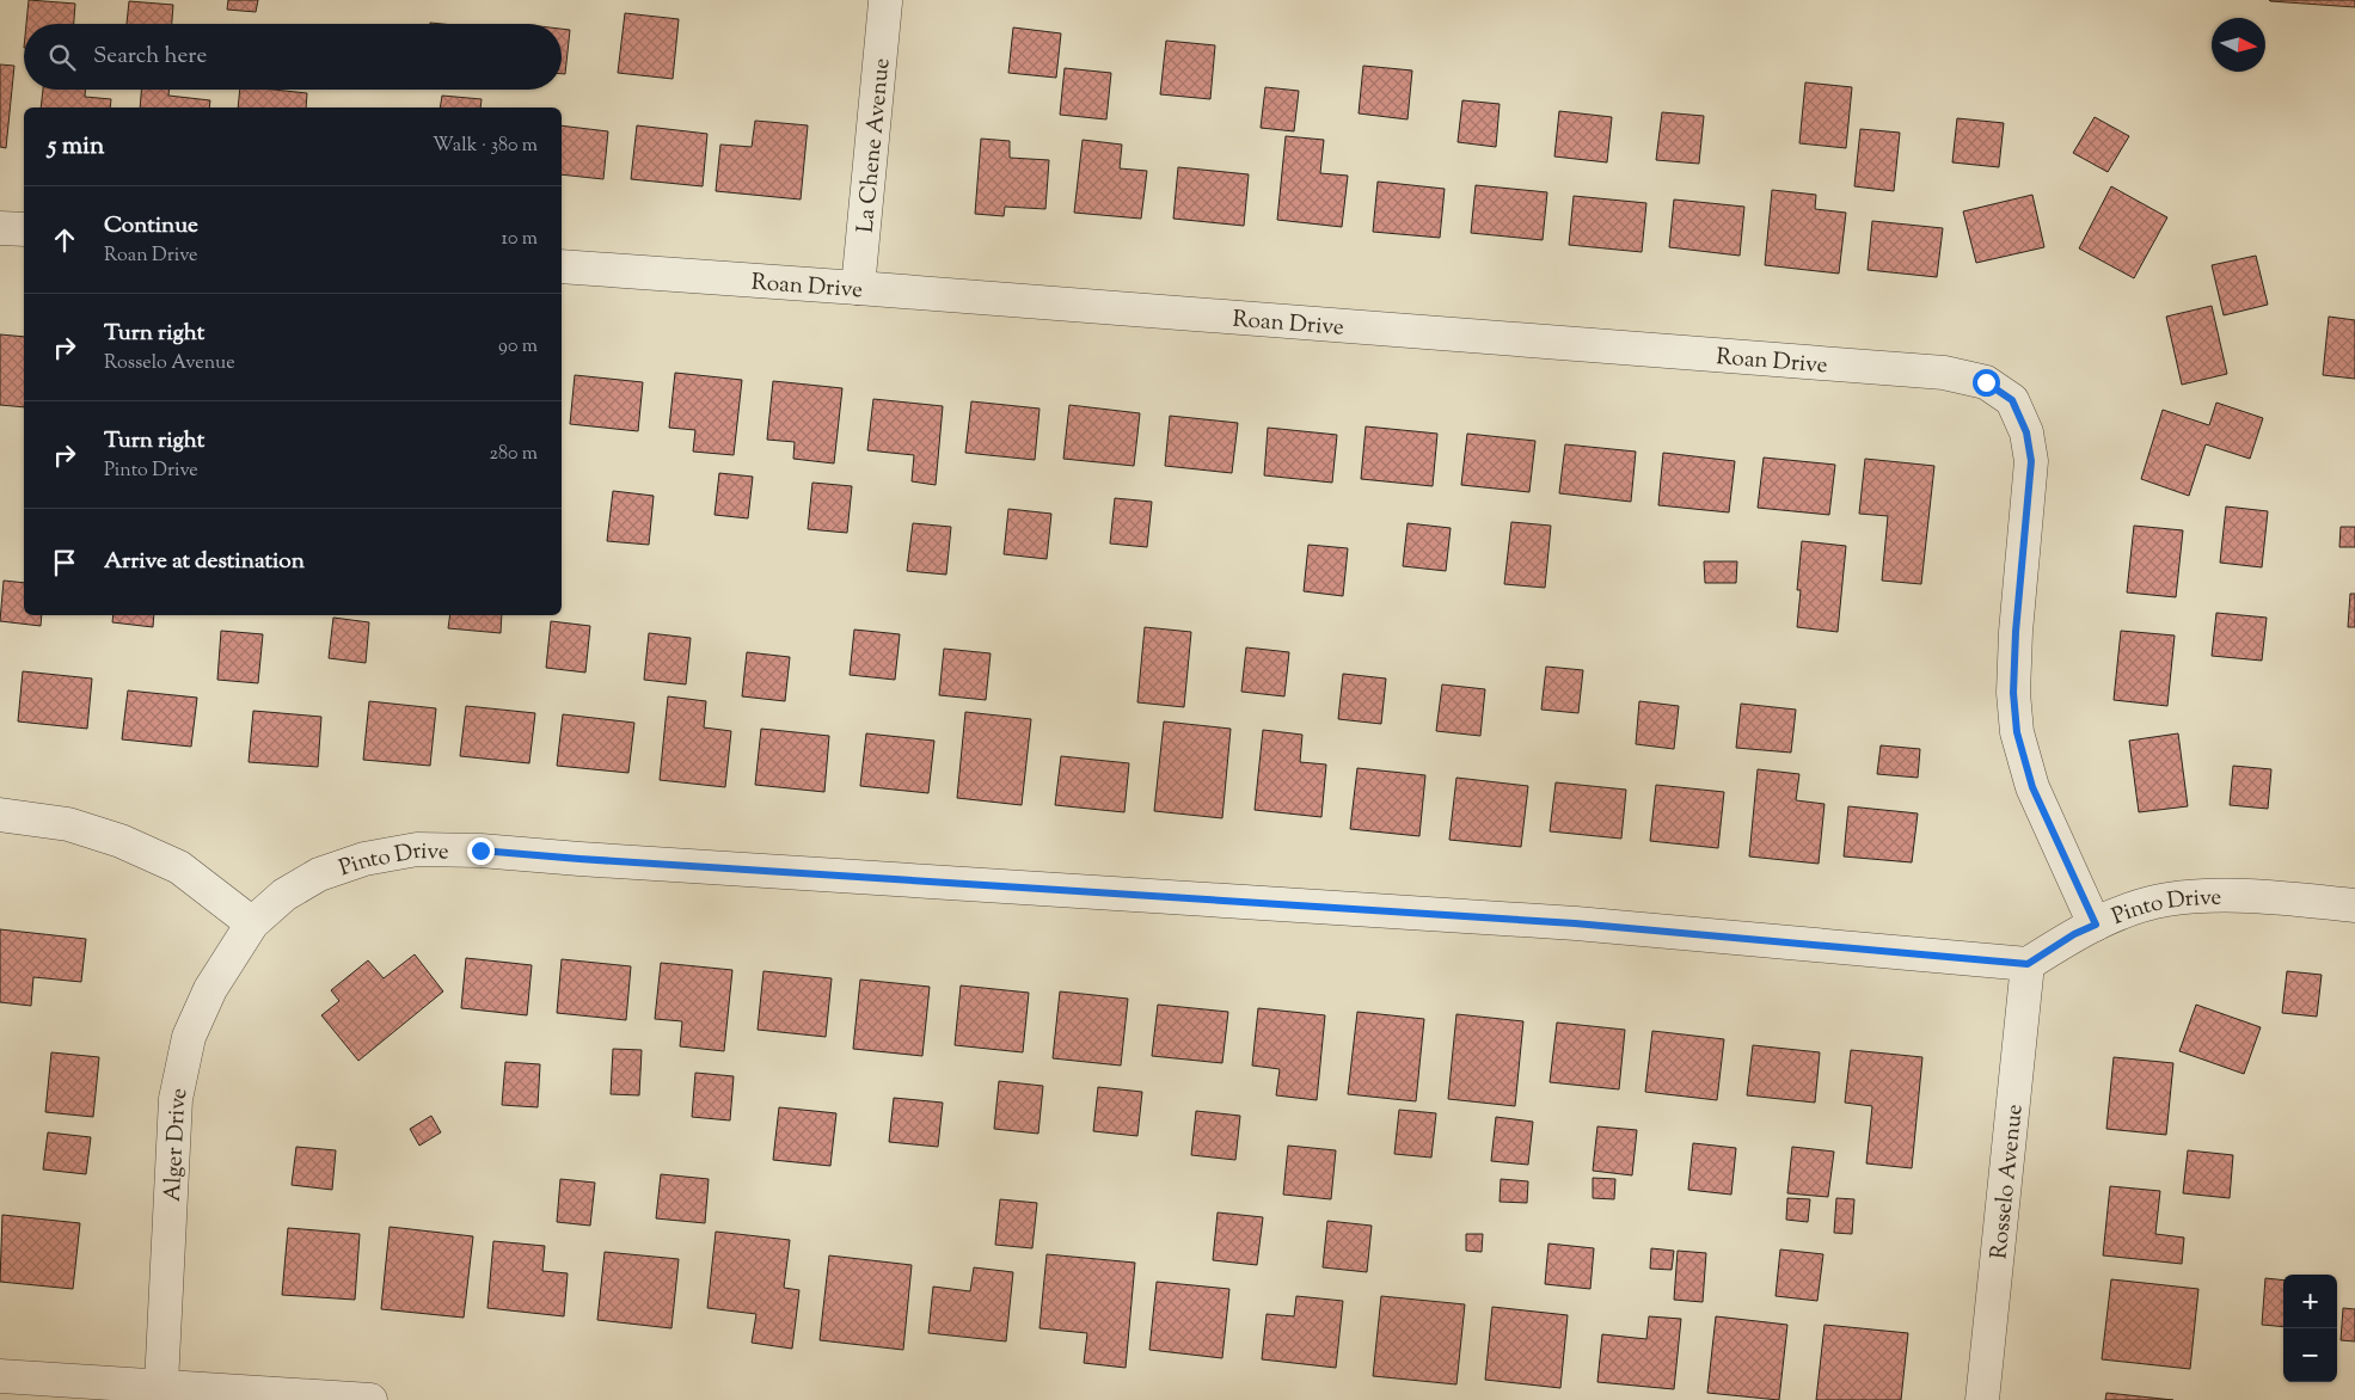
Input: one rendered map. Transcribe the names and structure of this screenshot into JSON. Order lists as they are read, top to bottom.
{
  "streets": {
    "street": [
      "La Chene Avenue",
      "Roan Drive",
      "Pinto Drive",
      "Alger Drive",
      "Rosselo Avenue"
    ]
  },
  "crossings": [
    ["La Chene Avenue", "Roan Drive"],
    ["Roan Drive", "Pinto Drive"],
    ["Pinto Drive", "Alger Drive"],
    ["Pinto Drive", "Rosselo Avenue"]
  ],
  "north": "right",
  "page": {
    "search": "Search here",
    "heading": ["5 min", "Walk · 380 m"],
    "list": [
      ["Continue", "Roan Drive", "10 m"],
      ["Turn right", "Rosselo Avenue", "90 m"],
      ["Turn right", "Pinto Drive", "280 m"],
      "Arrive at destination"
    ],
    "map_buttons": ["+", "−"]
  }
}
